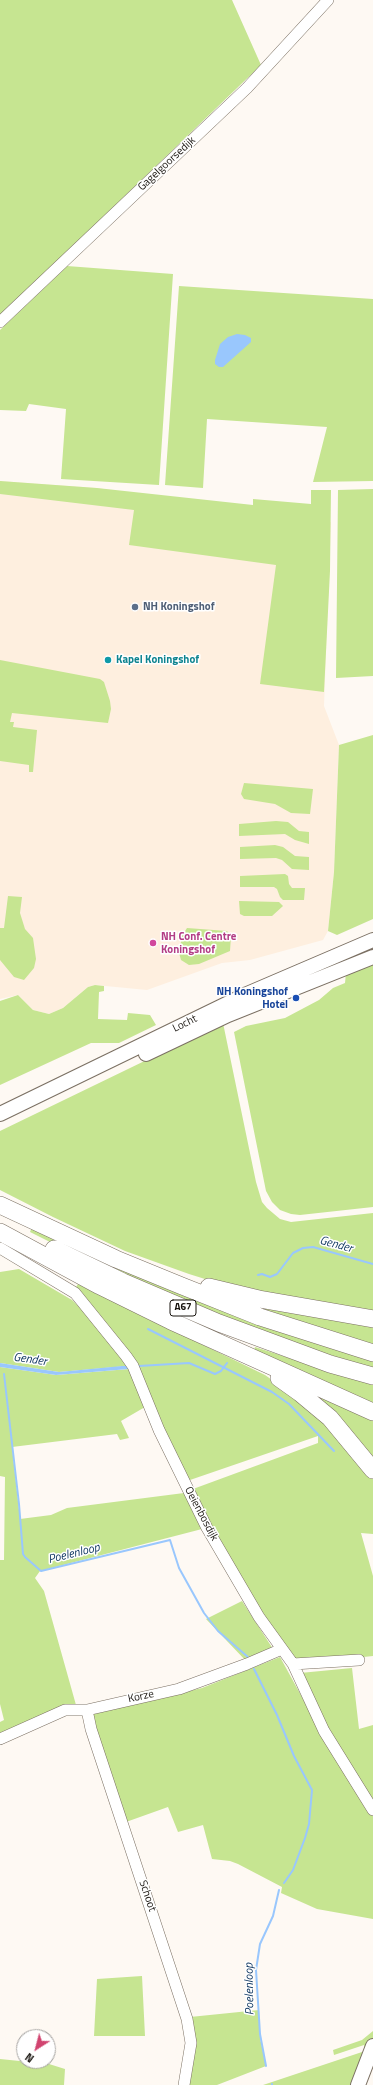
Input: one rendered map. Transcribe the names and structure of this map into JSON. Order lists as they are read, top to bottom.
{
  "streets": {
    "highway": ["A67"],
    "main road": ["Locht"],
    "street": [
      "Gagelgoorsedijk",
      "Oeienbosdijk",
      "Korze",
      "Schoot"
    ]
  },
  "crossings": [
    ["Oeienbosdijk", "Korze"],
    ["Korze", "Schoot"]
  ],
  "water": ["Gender", "Poelenloop"],
  "places": [
    "NH Koningshof",
    "Kapel Koningshof",
    "NH Conf. Centre Koningshof",
    "NH Koningshof Hotel"
  ],
  "north": "bottom left"
}
